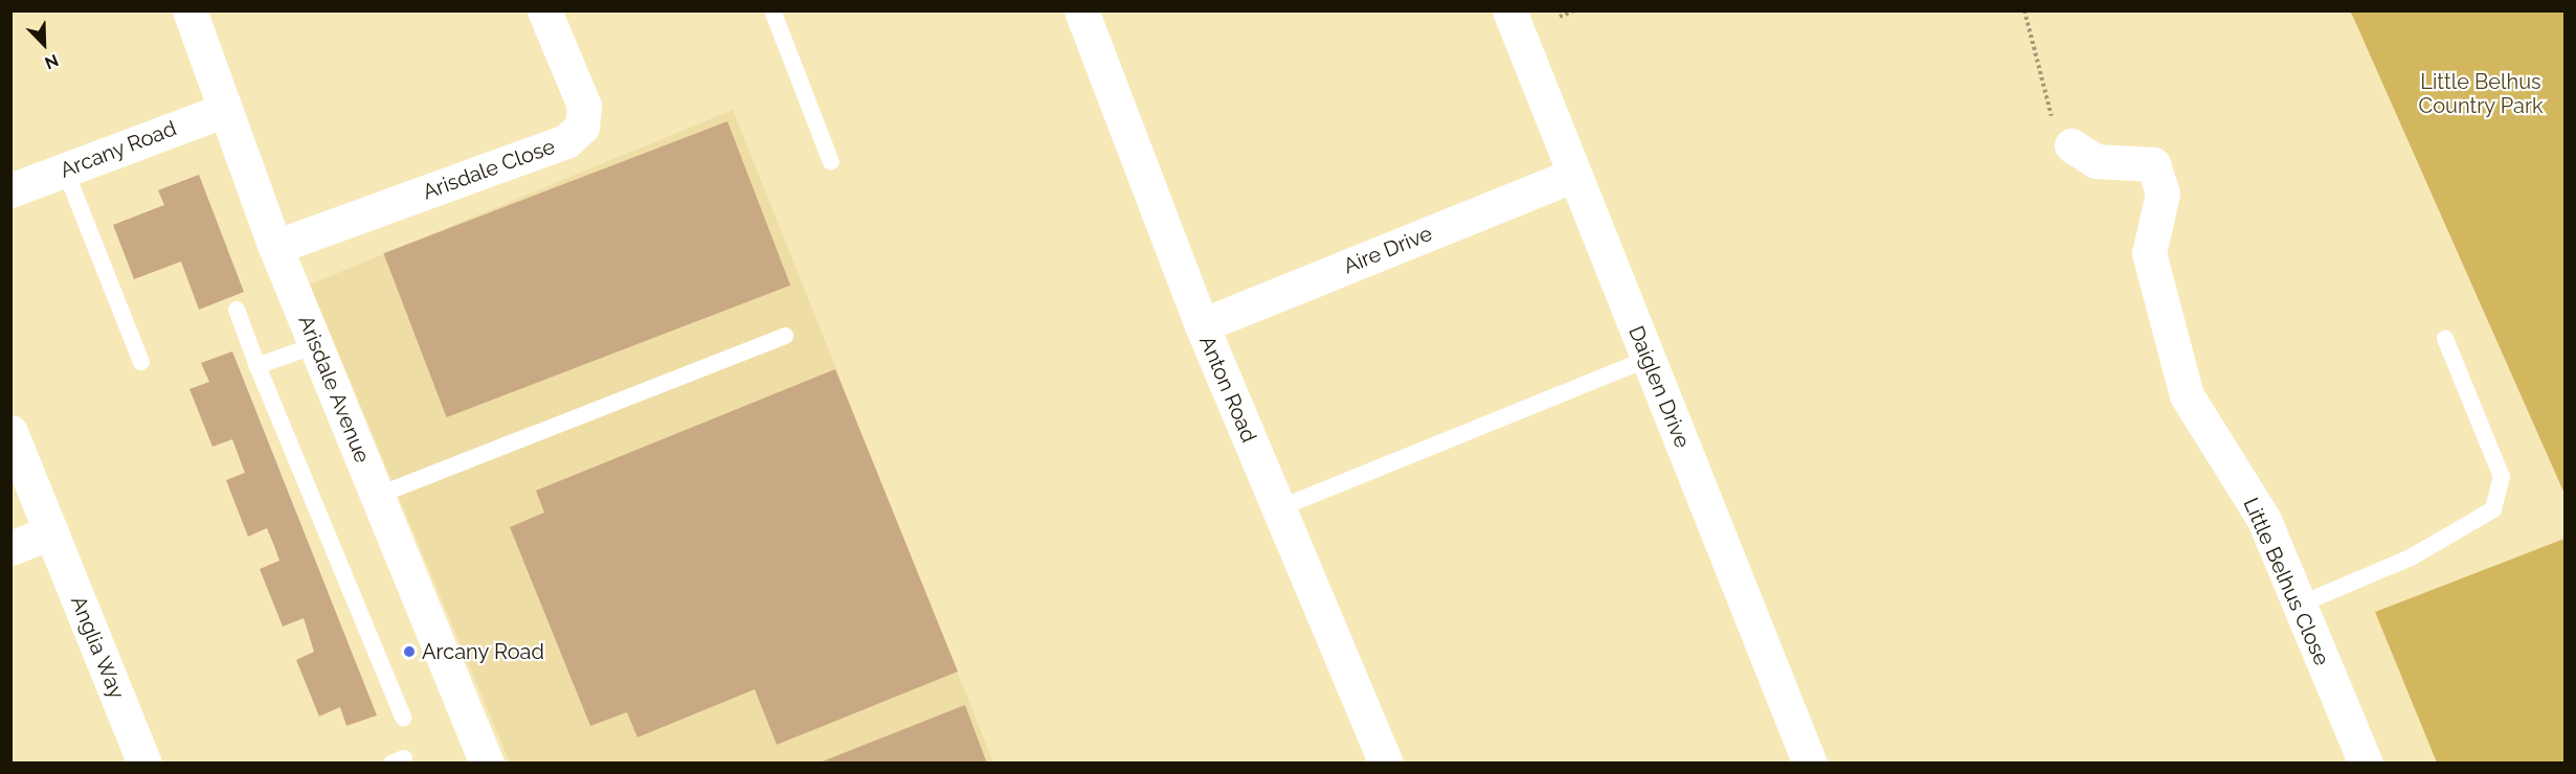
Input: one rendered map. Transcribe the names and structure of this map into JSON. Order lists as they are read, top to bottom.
{
  "streets": {
    "street": [
      "Arcany Road",
      "Arisdale Close",
      "Aire Drive",
      "Daiglen Drive",
      "Arisdale Avenue",
      "Anton Road",
      "Little Belhus Close",
      "Anglia Way"
    ]
  },
  "crossings": [
    ["Arcany Road", "Arisdale Avenue"],
    ["Arisdale Close", "Arisdale Avenue"],
    ["Aire Drive", "Daiglen Drive"],
    ["Aire Drive", "Anton Road"]
  ],
  "parks": ["Little Belhus Country Park"],
  "places": ["Arcany Road"],
  "north": "bottom right"
}
